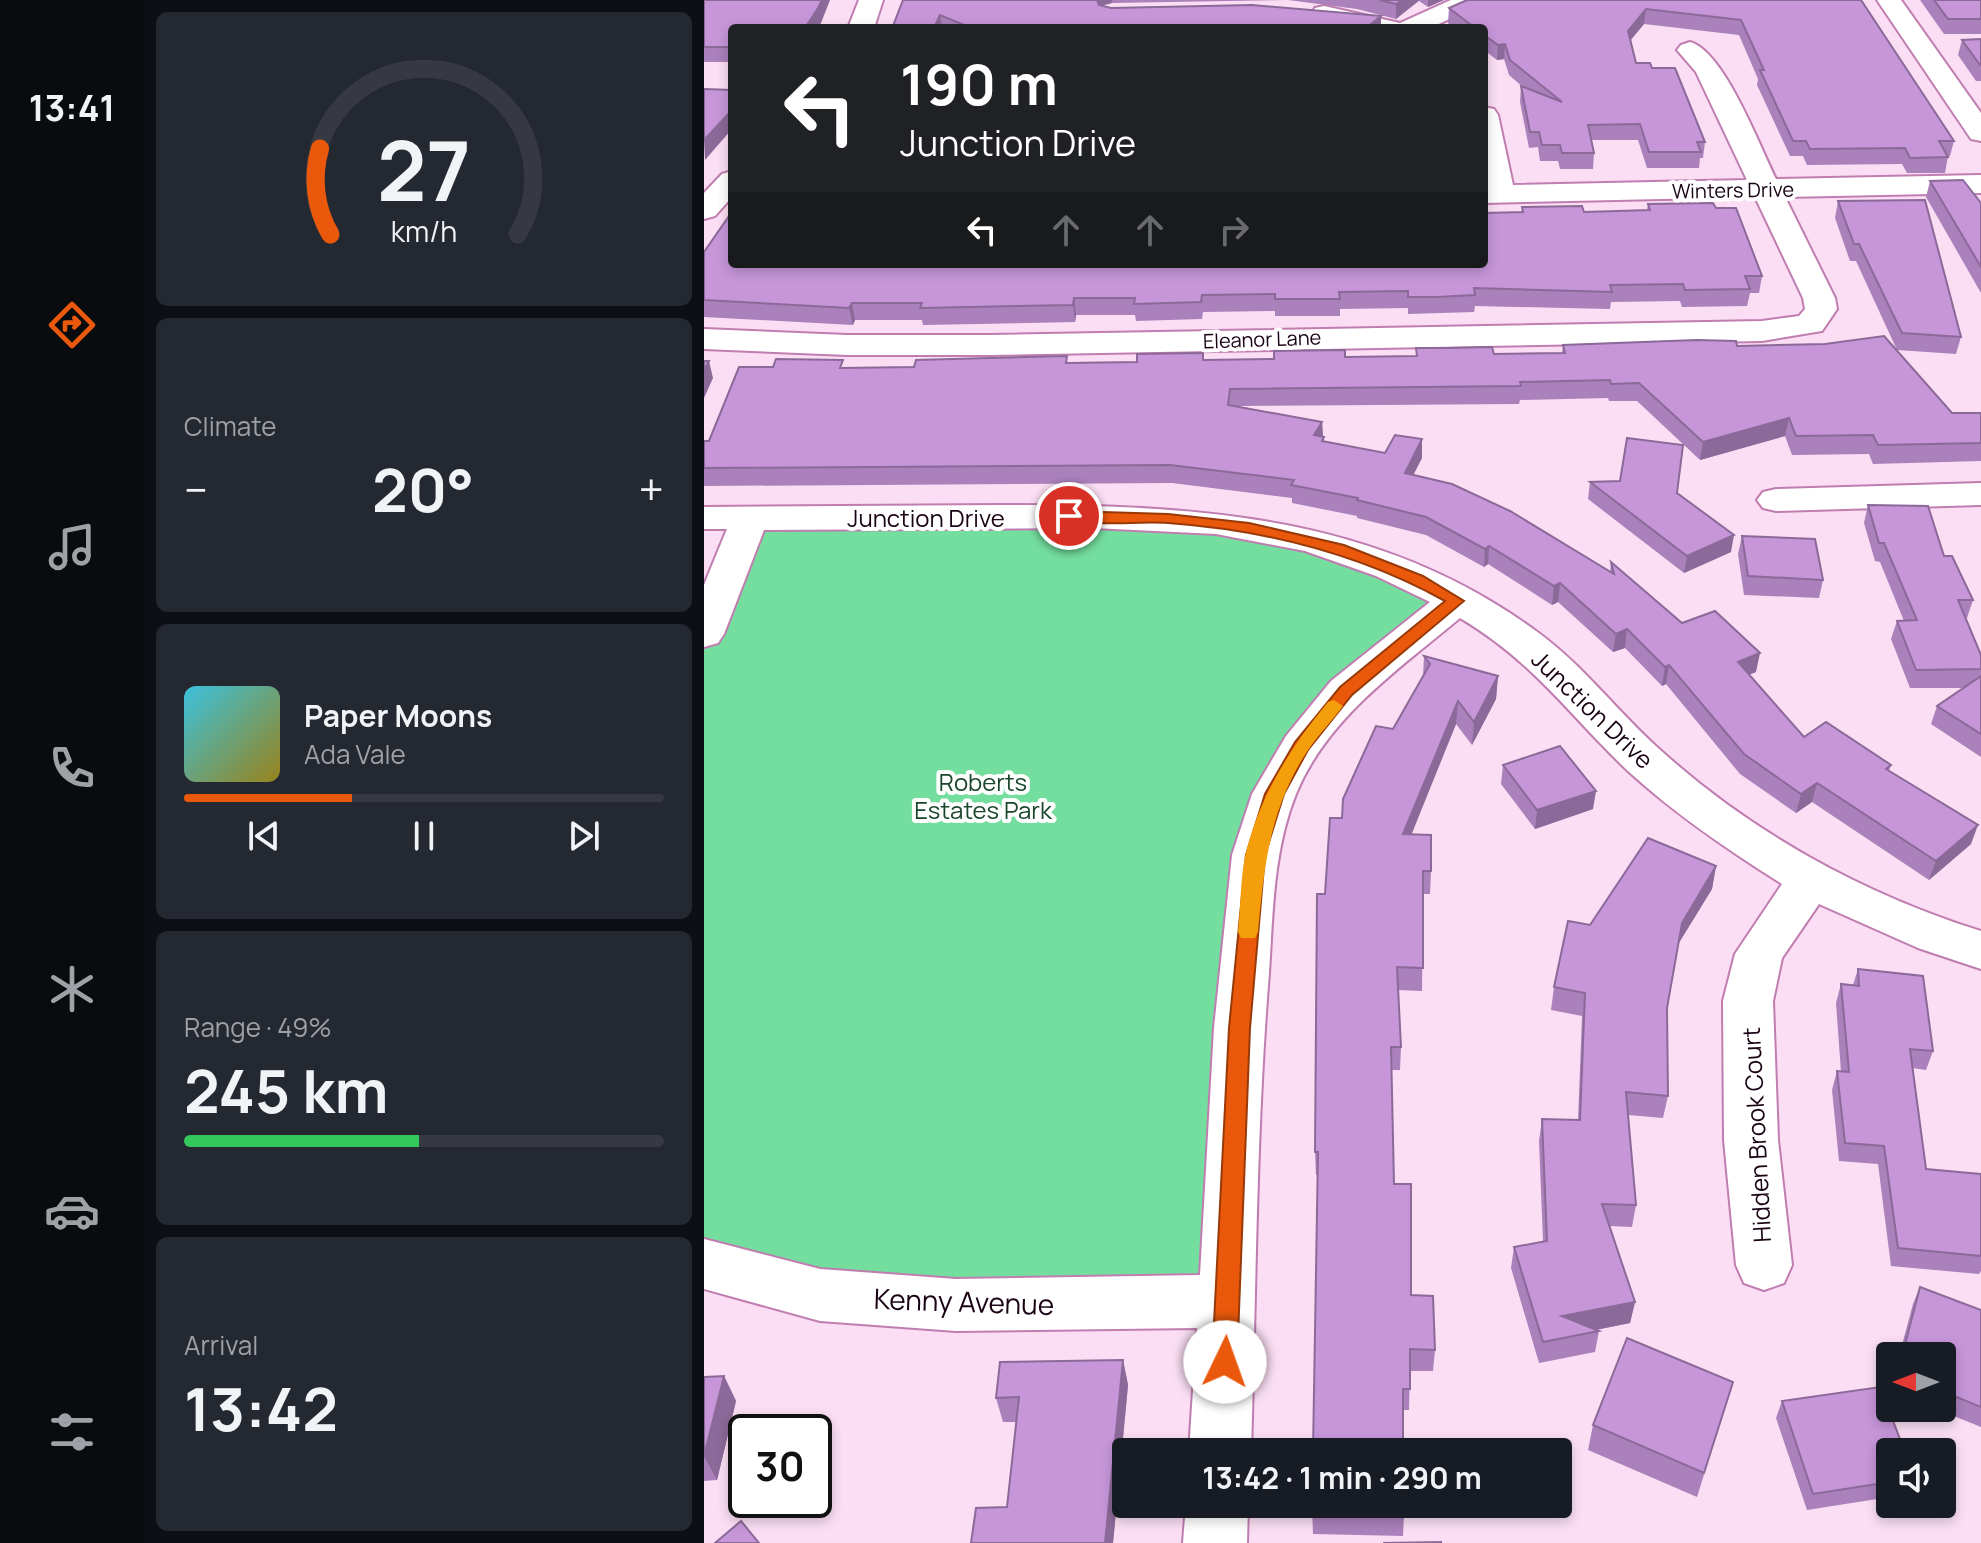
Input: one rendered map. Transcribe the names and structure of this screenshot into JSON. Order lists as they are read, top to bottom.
{
  "streets": {
    "street": [
      "Winters Drive",
      "Eleanor Lane",
      "Junction Drive",
      "Hidden Brook Court",
      "Kenny Avenue"
    ]
  },
  "crossings": [
    ["Winters Drive", "Eleanor Lane"],
    ["Junction Drive", "Hidden Brook Court"]
  ],
  "parks": ["Roberts Estates Park"],
  "north": "left",
  "page": {
    "tabs": "13:41",
    "turn": ["190 m", "Junction Drive"],
    "tile": [
      "Climate",
      ["Range · 49%", "245 km"],
      ["Arrival", "13:42"]
    ],
    "heat": ["−", "20°", "+"],
    "song": ["Paper Moons", "Ada Vale"],
    "limit": "30",
    "trip": "13:42 · 1 min · 290 m",
    "gauge": ["27", "km/h"]
  }
}
